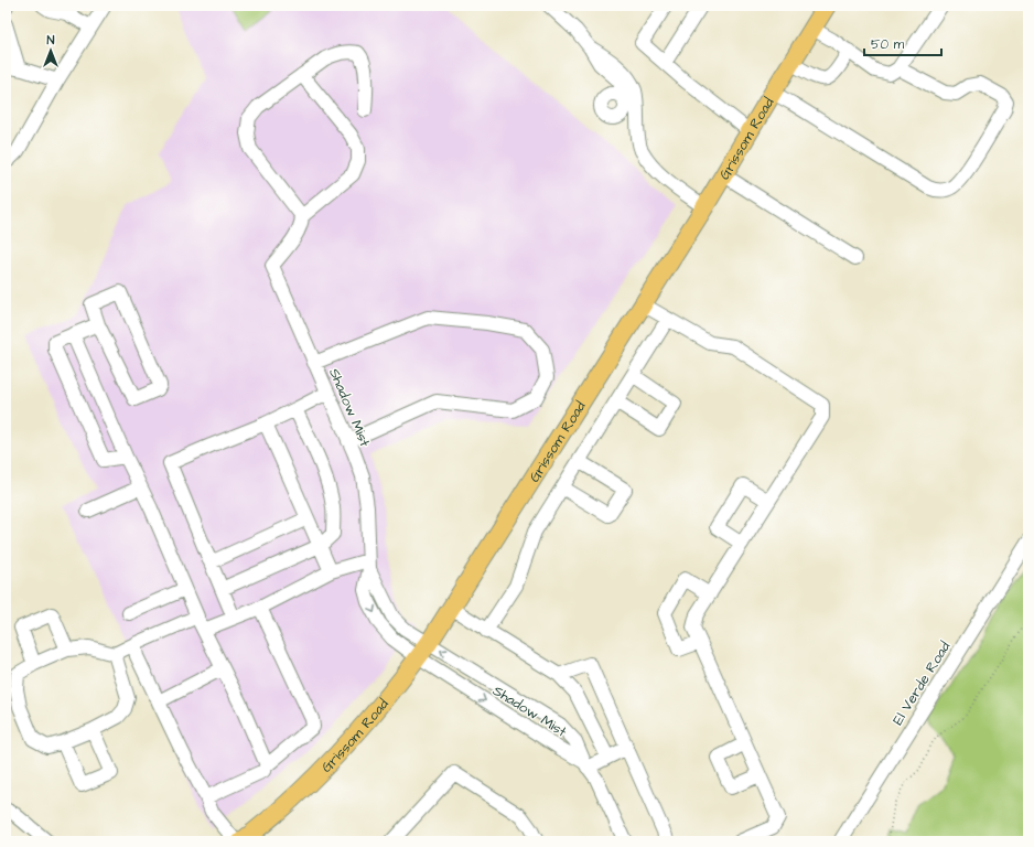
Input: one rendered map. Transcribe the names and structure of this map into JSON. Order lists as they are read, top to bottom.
{
  "streets": {
    "main road": ["Grissom Road"],
    "street": ["Shadow Mist", "El Verde Road"]
  },
  "crossings": [
    ["Grissom Road", "Shadow Mist"]
  ],
  "scale_bar": "50 m",
  "north": "top"
}
